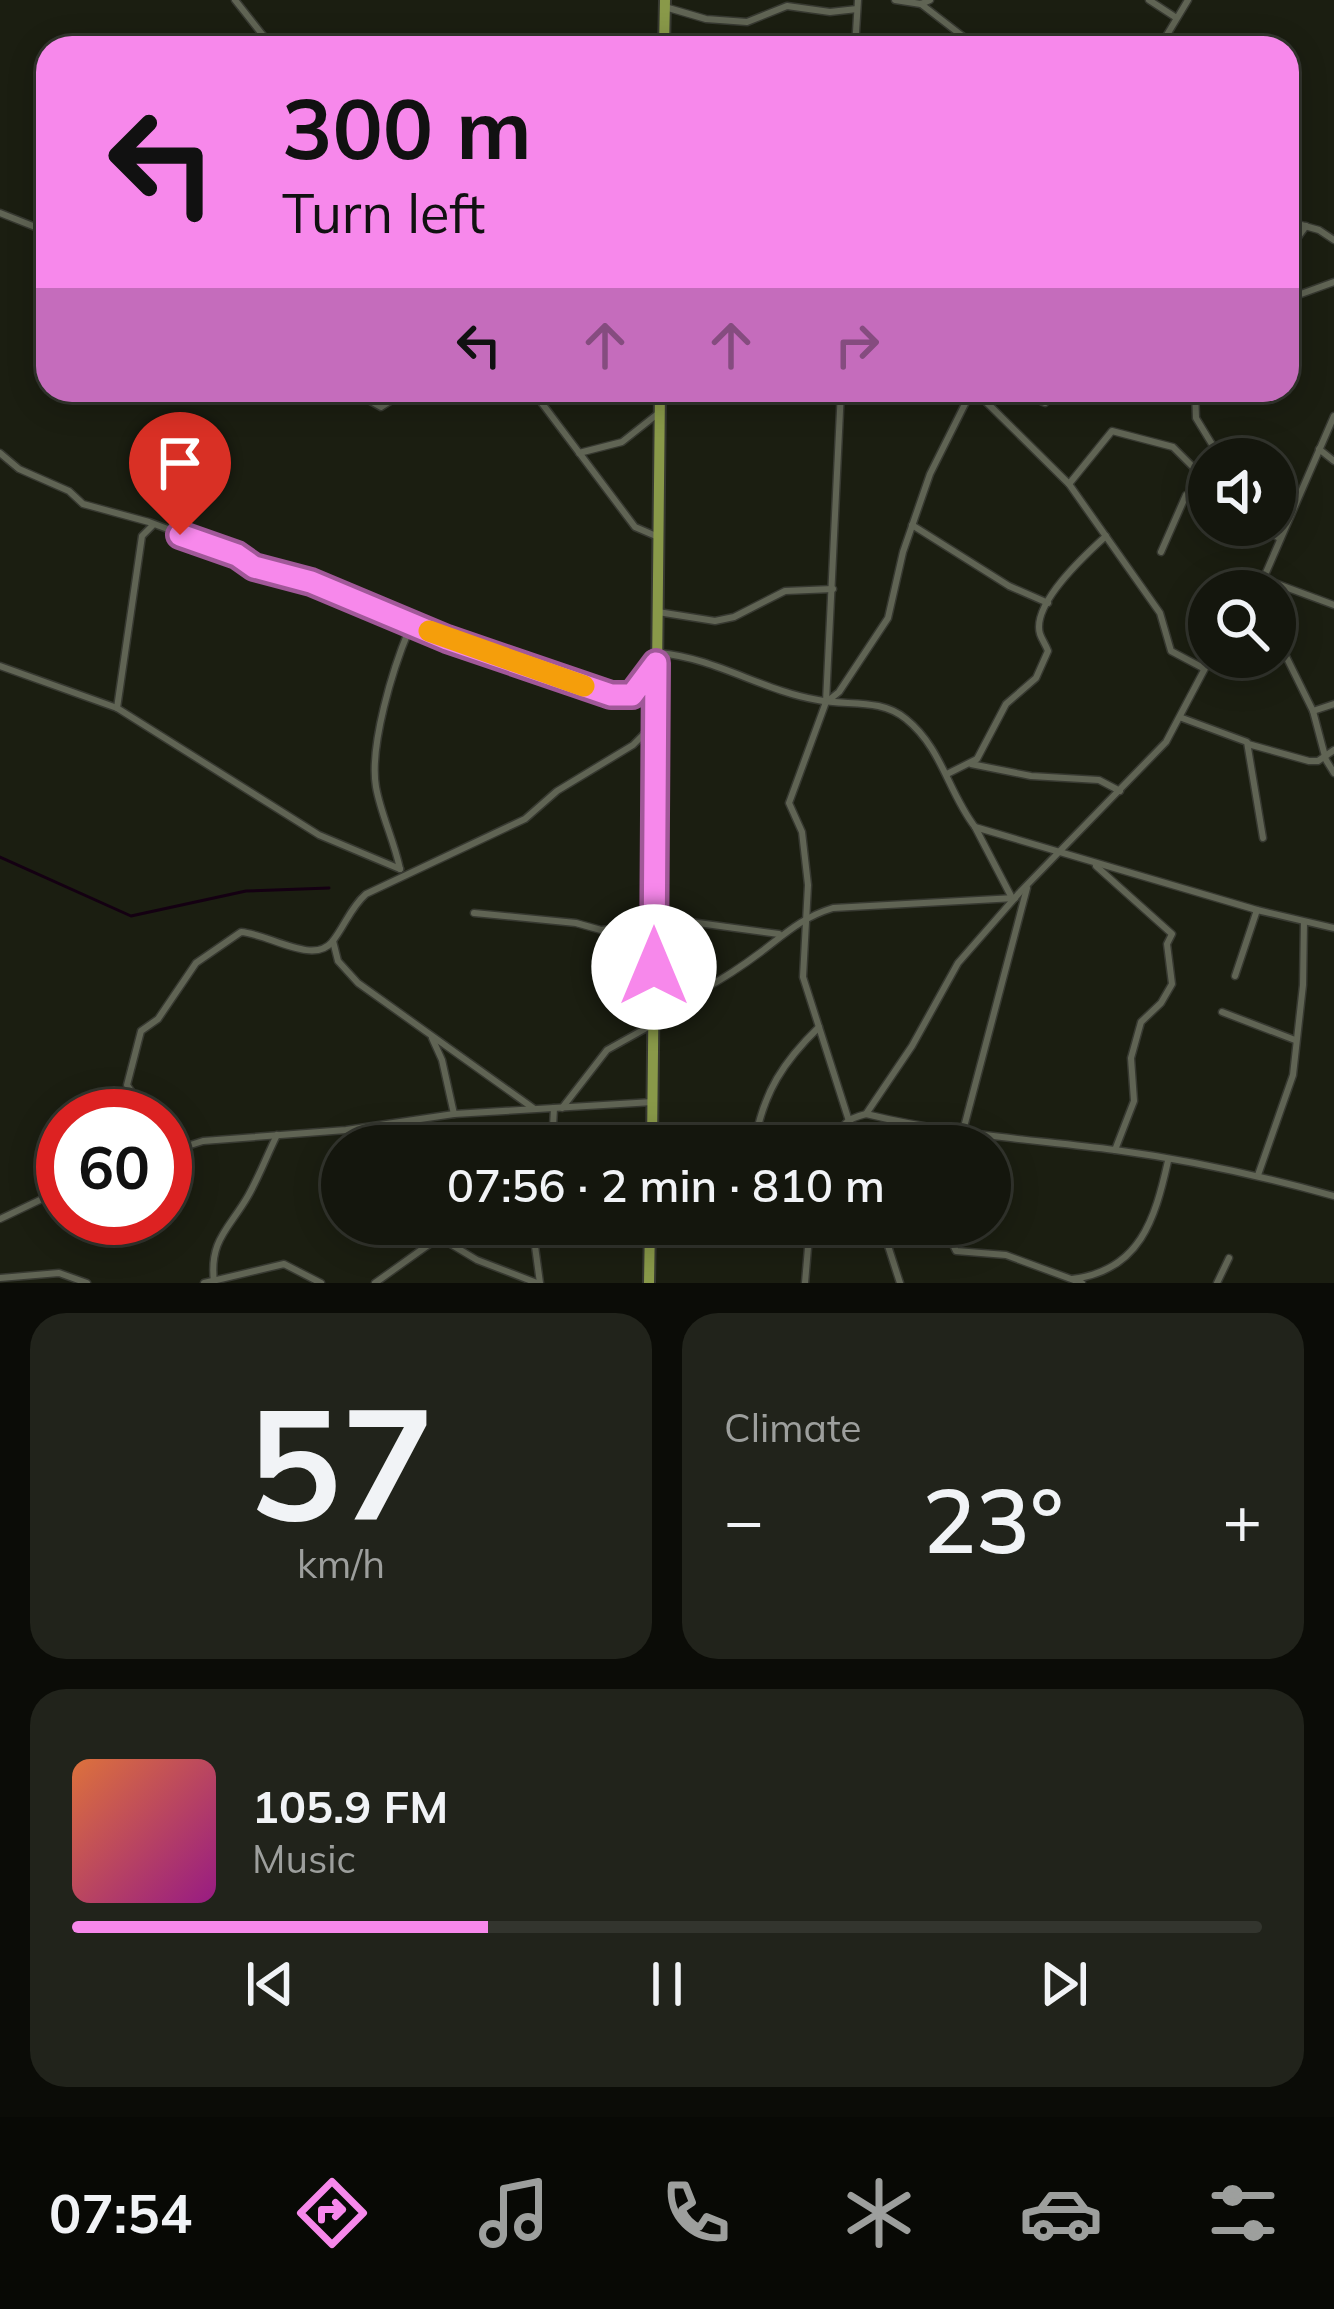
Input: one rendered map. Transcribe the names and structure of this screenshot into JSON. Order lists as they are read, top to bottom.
{
  "page": {
    "turn": ["300 m", "Turn left"],
    "limit": "60",
    "trip": "07:56 · 2 min · 810 m",
    "tile": [
      ["57", "km/h"],
      "Climate"
    ],
    "heat": ["−", "23°", "+"],
    "song": ["105.9 FM", "Music"],
    "tabs": "07:54"
  }
}
